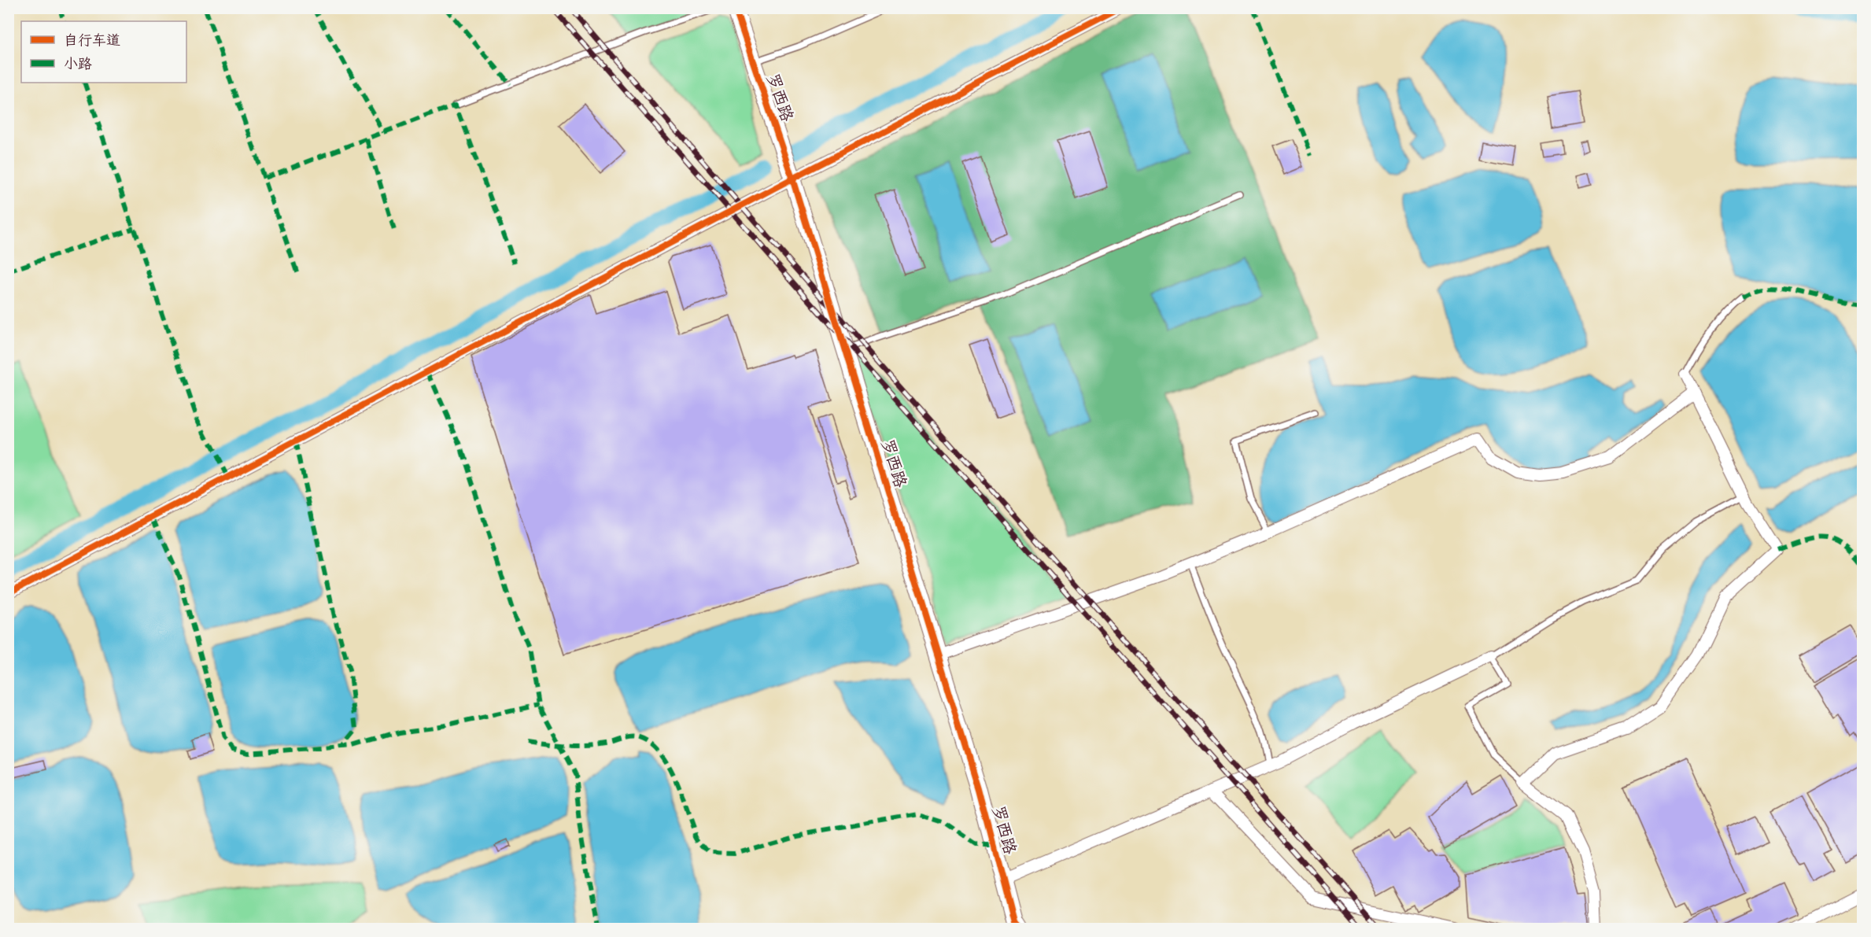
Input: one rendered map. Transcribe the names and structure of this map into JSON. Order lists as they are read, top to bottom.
{
  "streets": {
    "street": ["罗西路"]
  },
  "legend": ["自行车道", "小路"]
}
